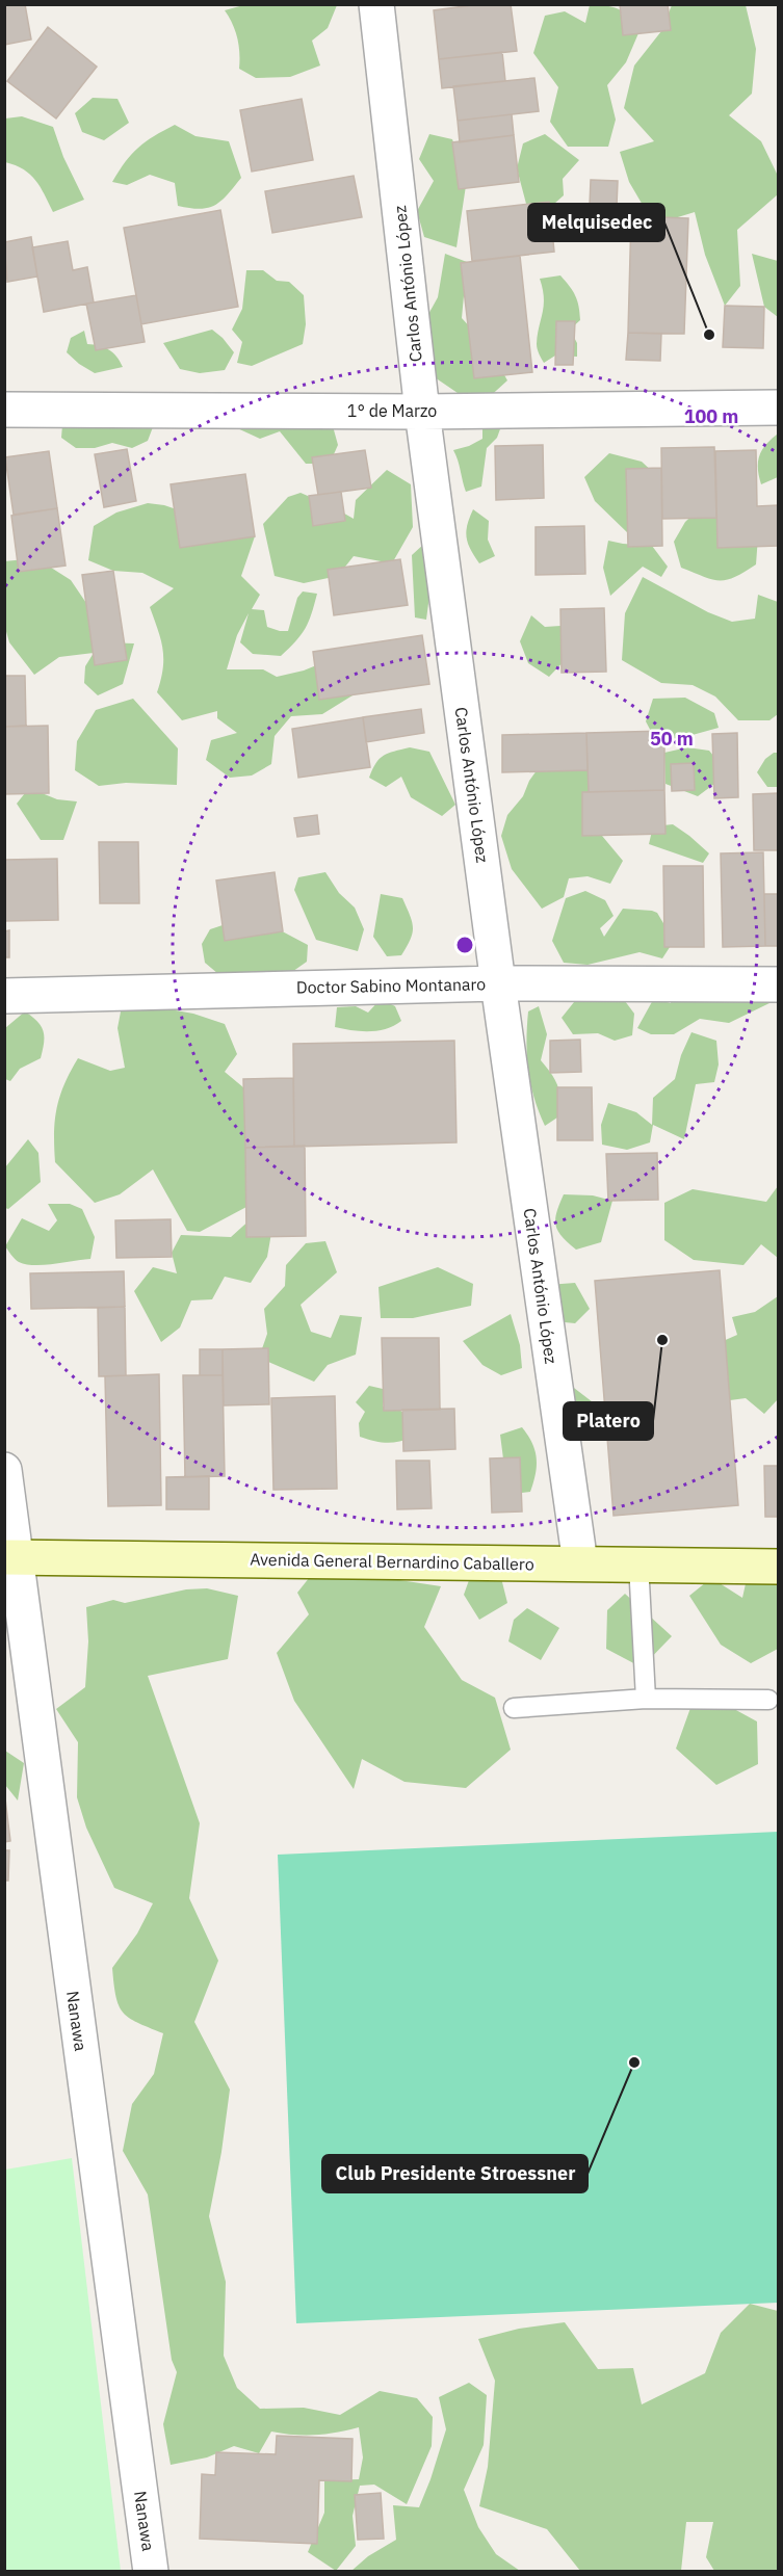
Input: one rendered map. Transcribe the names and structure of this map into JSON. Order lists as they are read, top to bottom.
{
  "streets": {
    "main road": ["Avenida General Bernardino Caballero"],
    "street": [
      "Carlos António López",
      "1° de Marzo",
      "Doctor Sabino Montanaro",
      "Nanawa"
    ]
  },
  "crossings": [
    ["Carlos António López", "1° de Marzo"],
    ["Carlos António López", "Doctor Sabino Montanaro"],
    ["Carlos António López", "Avenida General Bernardino Caballero"],
    ["Avenida General Bernardino Caballero", "Nanawa"]
  ],
  "places": ["Melquisedec", "Platero", "Club Presidente Stroessner"],
  "rings": ["100 m", "50 m"]
}
